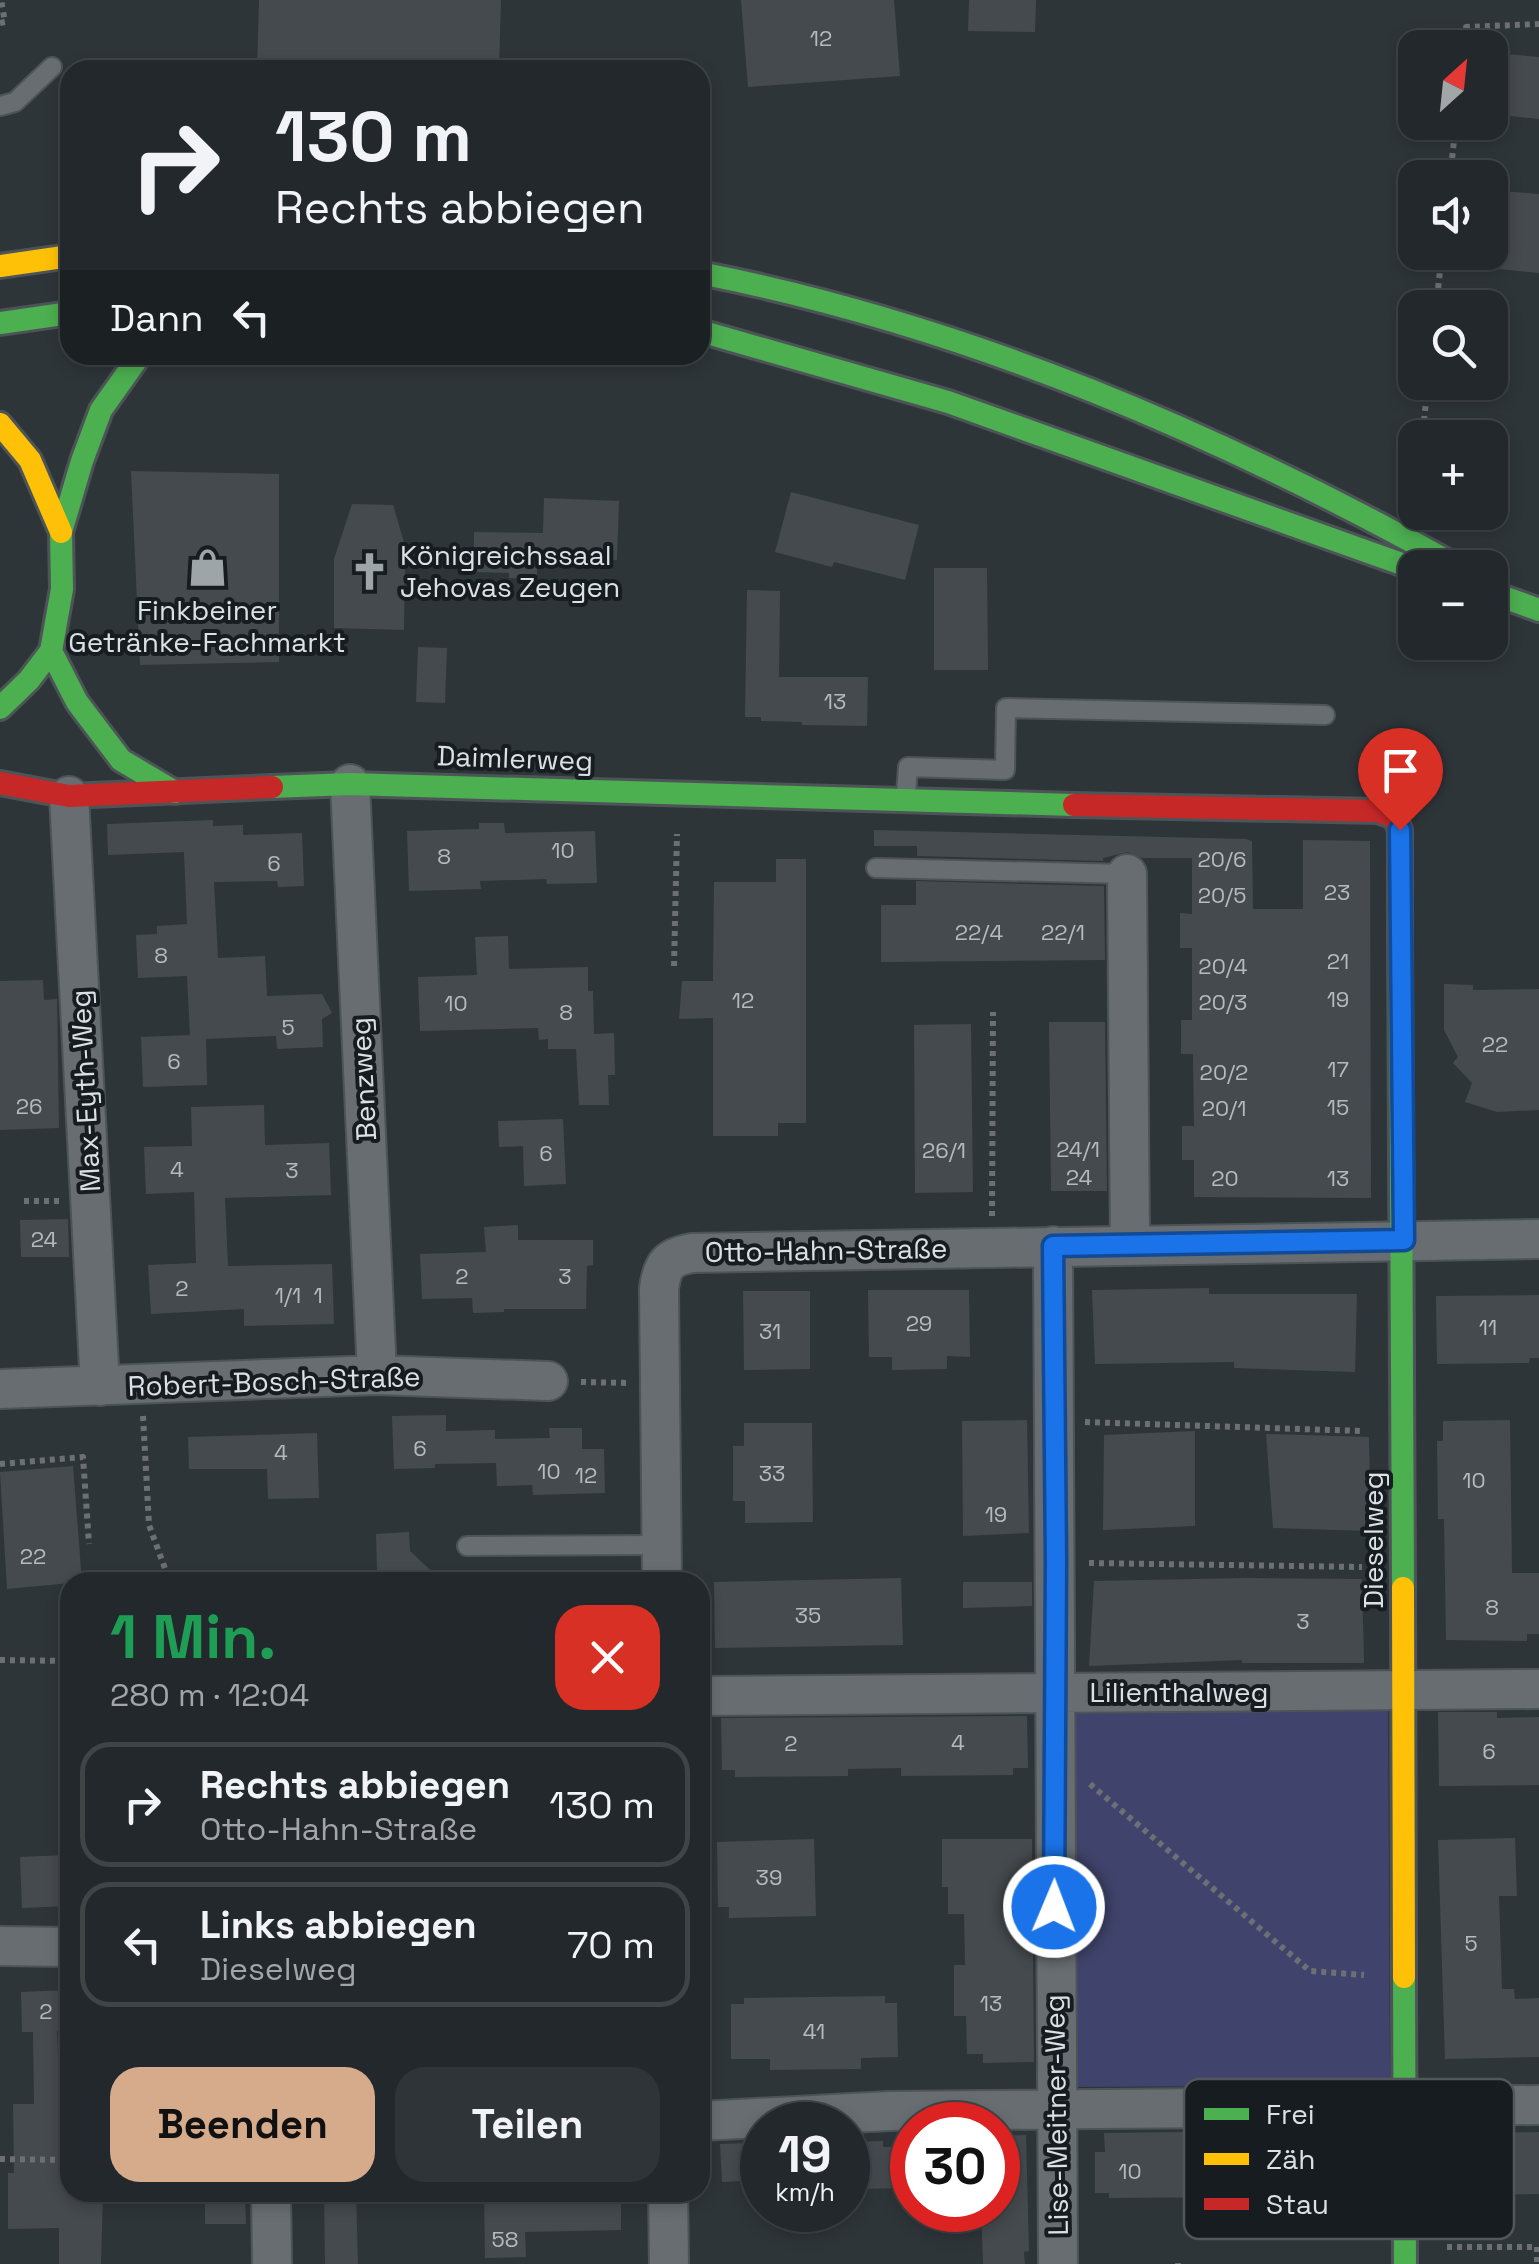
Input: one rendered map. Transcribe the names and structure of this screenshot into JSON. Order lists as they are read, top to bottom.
{
  "streets": {
    "street": [
      "Daimlerweg",
      "Benzweg",
      "Max-Eyth-Weg",
      "Otto-Hahn-Straße",
      "Robert-Bosch-Straße",
      "Dieselweg",
      "Lilienthalweg",
      "Lise-Meitner-Weg"
    ]
  },
  "crossings": [
    ["Daimlerweg", "Benzweg"],
    ["Daimlerweg", "Max-Eyth-Weg"],
    ["Daimlerweg", "Dieselweg"],
    ["Benzweg", "Robert-Bosch-Straße"],
    ["Max-Eyth-Weg", "Robert-Bosch-Straße"],
    ["Otto-Hahn-Straße", "Dieselweg"],
    ["Otto-Hahn-Straße", "Lise-Meitner-Weg"],
    ["Dieselweg", "Lilienthalweg"],
    ["Lilienthalweg", "Lise-Meitner-Weg"]
  ],
  "places": {
    "shop": ["Finkbeiner Getränke-Fachmarkt"],
    "church": ["Königreichssaal Jehovas Zeugen"]
  },
  "house_numbers": [
    "12",
    "13",
    "10",
    "8",
    "20/6",
    "6",
    "23",
    "20/5",
    "22/4",
    "22/1",
    "8",
    "21",
    "20/4",
    "19",
    "12",
    "20/3",
    "10",
    "8",
    "5",
    "22",
    "6",
    "17",
    "20/2",
    "26",
    "15",
    "20/1",
    "24/1",
    "26/1",
    "6",
    "4",
    "3",
    "24",
    "20",
    "13",
    "24",
    "2",
    "3",
    "2",
    "1/1",
    "1",
    "29",
    "11",
    "31",
    "6",
    "4",
    "10",
    "33",
    "12",
    "10",
    "19",
    "22",
    "8",
    "35",
    "3",
    "4",
    "2",
    "6",
    "39",
    "5",
    "13",
    "2",
    "41",
    "10",
    "58"
  ],
  "legend": ["Frei", "Zäh", "Stau"],
  "north": "top right",
  "page": {
    "map_buttons": ["+", "−"],
    "turn": ["130 m", "Rechts abbiegen"],
    "then": "Dann",
    "heading": ["1 Min.", "280 m · 12:04"],
    "list": [
      {
        "name": "Rechts abbiegen",
        "note": "Otto-Hahn-Straße",
        "value": "130 m"
      },
      {
        "name": "Links abbiegen",
        "note": "Dieselweg",
        "value": "70 m"
      }
    ],
    "buttons": ["Beenden", "Teilen"],
    "speed": "19 km/h",
    "limit": "30"
  }
}
